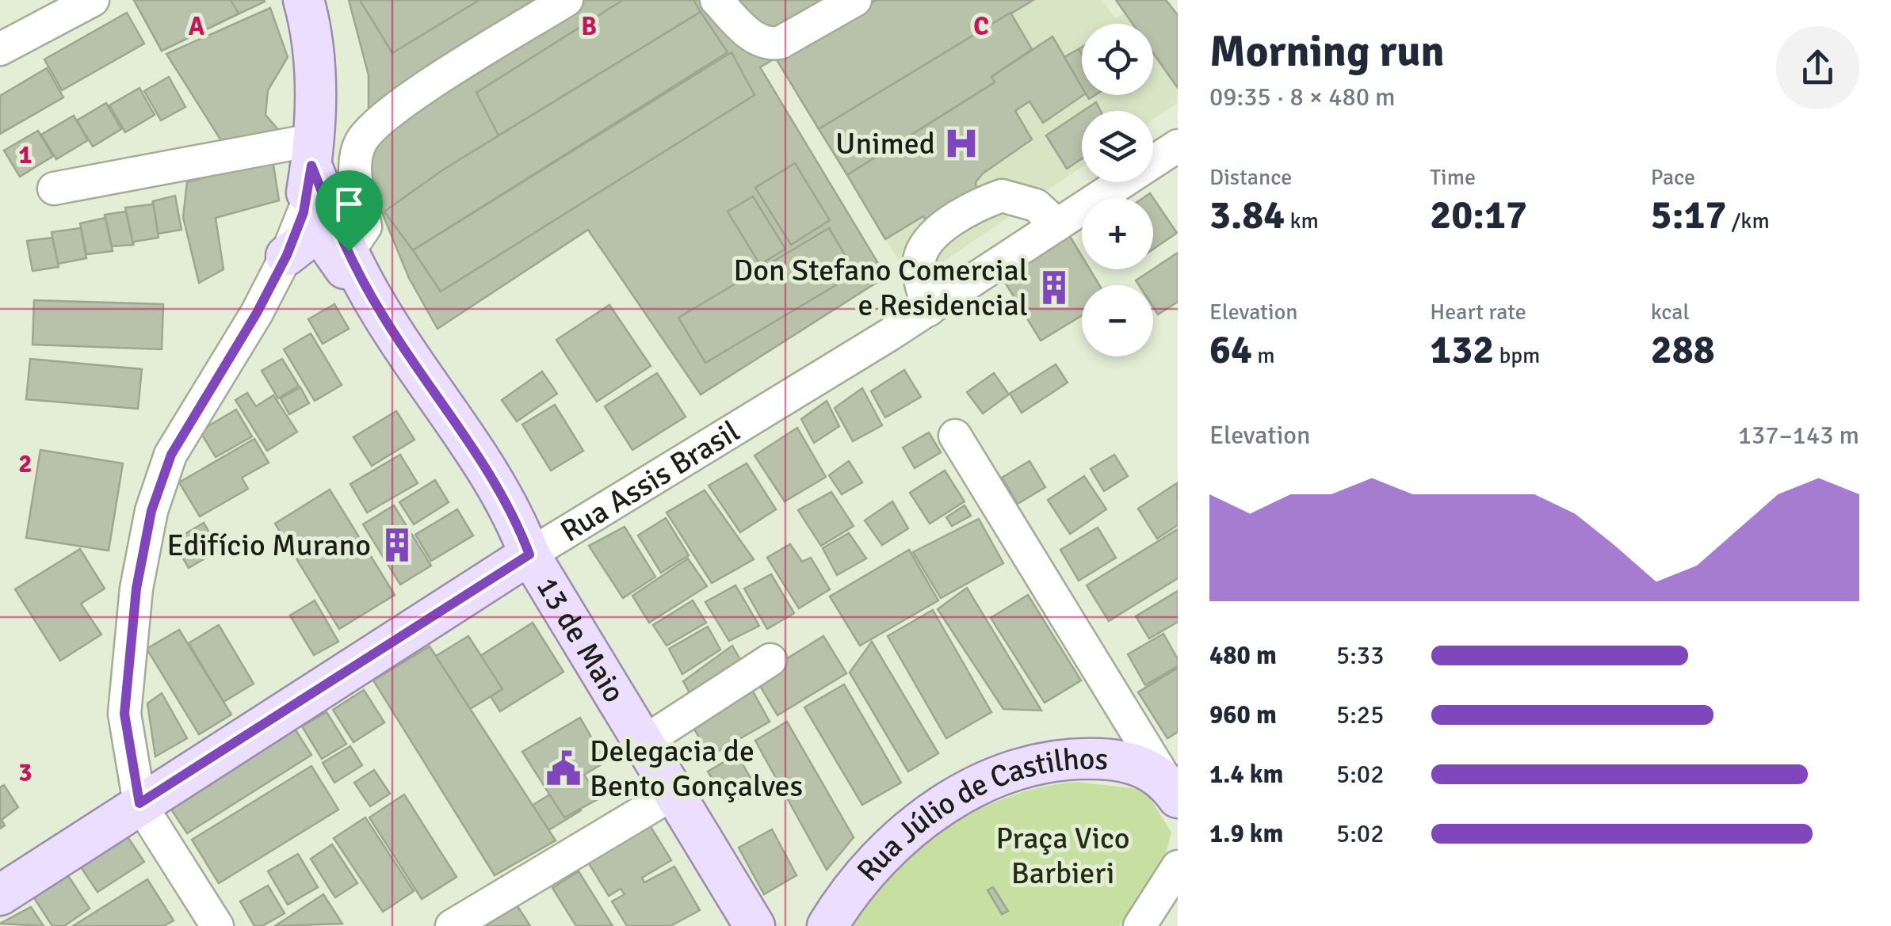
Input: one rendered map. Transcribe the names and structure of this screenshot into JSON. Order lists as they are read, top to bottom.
{
  "streets": {
    "main road": ["Rua Assis Brasil", "13 de Maio", "Rua Júlio de Castilhos"]
  },
  "crossings": [
    ["Rua Assis Brasil", "13 de Maio"]
  ],
  "parks": ["Praça Vico Barbieri"],
  "places": {
    "hospital": ["Unimed"],
    "building": ["Don Stefano Comercial e Residencial", "Edifício Murano"],
    "public building": ["Delegacia de Bento Gonçalves"]
  },
  "page": {
    "heading": ["Morning run", "09:35 · 8 × 480 m"],
    "map_buttons": ["+", "−"],
    "stats": [
      ["Distance", "3.84 km"],
      ["Time", "20:17"],
      ["Pace", "5:17 /km"],
      ["Elevation", "64 m"],
      ["Heart rate", "132 bpm"],
      ["kcal", "288"]
    ],
    "chart": ["Elevation", "137–143 m"],
    "list": [
      {
        "name": "480 m",
        "note": "5:33"
      },
      {
        "name": "960 m",
        "note": "5:25"
      },
      {
        "name": "1.4 km",
        "note": "5:02"
      },
      {
        "name": "1.9 km",
        "note": "5:02"
      }
    ]
  },
  "grid": {
    "columns": ["A", "B", "C"],
    "rows": ["1", "2", "3"]
  }
}
